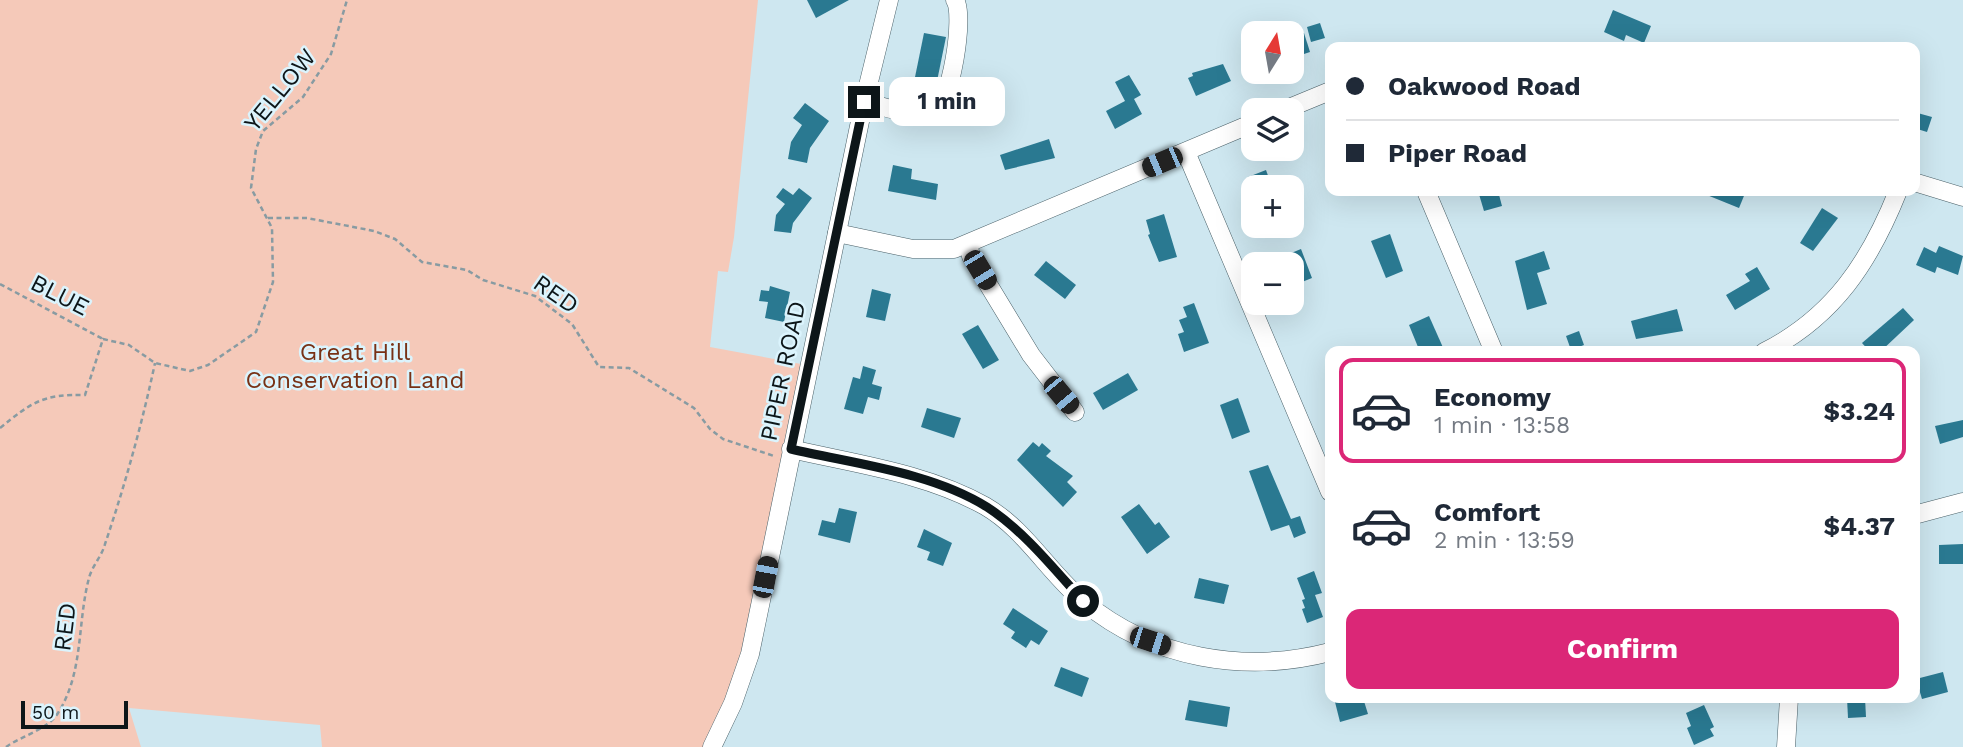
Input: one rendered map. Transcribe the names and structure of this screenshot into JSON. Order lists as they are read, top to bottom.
{
  "streets": {
    "street": ["PIPER ROAD"],
    "path": ["YELLOW", "RED", "BLUE"]
  },
  "crossings": [
    ["YELLOW", "RED"],
    ["YELLOW", "BLUE"],
    ["RED", "PIPER ROAD"]
  ],
  "parks": ["Great Hill Conservation Land"],
  "scale_bar": "50 m",
  "north": "top",
  "page": {
    "map_buttons": ["+", "−"],
    "banner": ["Oakwood Road", "Piper Road"],
    "bubble": "1 min",
    "list": [
      {
        "name": "Economy",
        "note": "1 min · 13:58",
        "value": "$3.24"
      },
      {
        "name": "Comfort",
        "note": "2 min · 13:59",
        "value": "$4.37"
      }
    ],
    "buttons": "Confirm",
    "scale": "50 m"
  }
}
